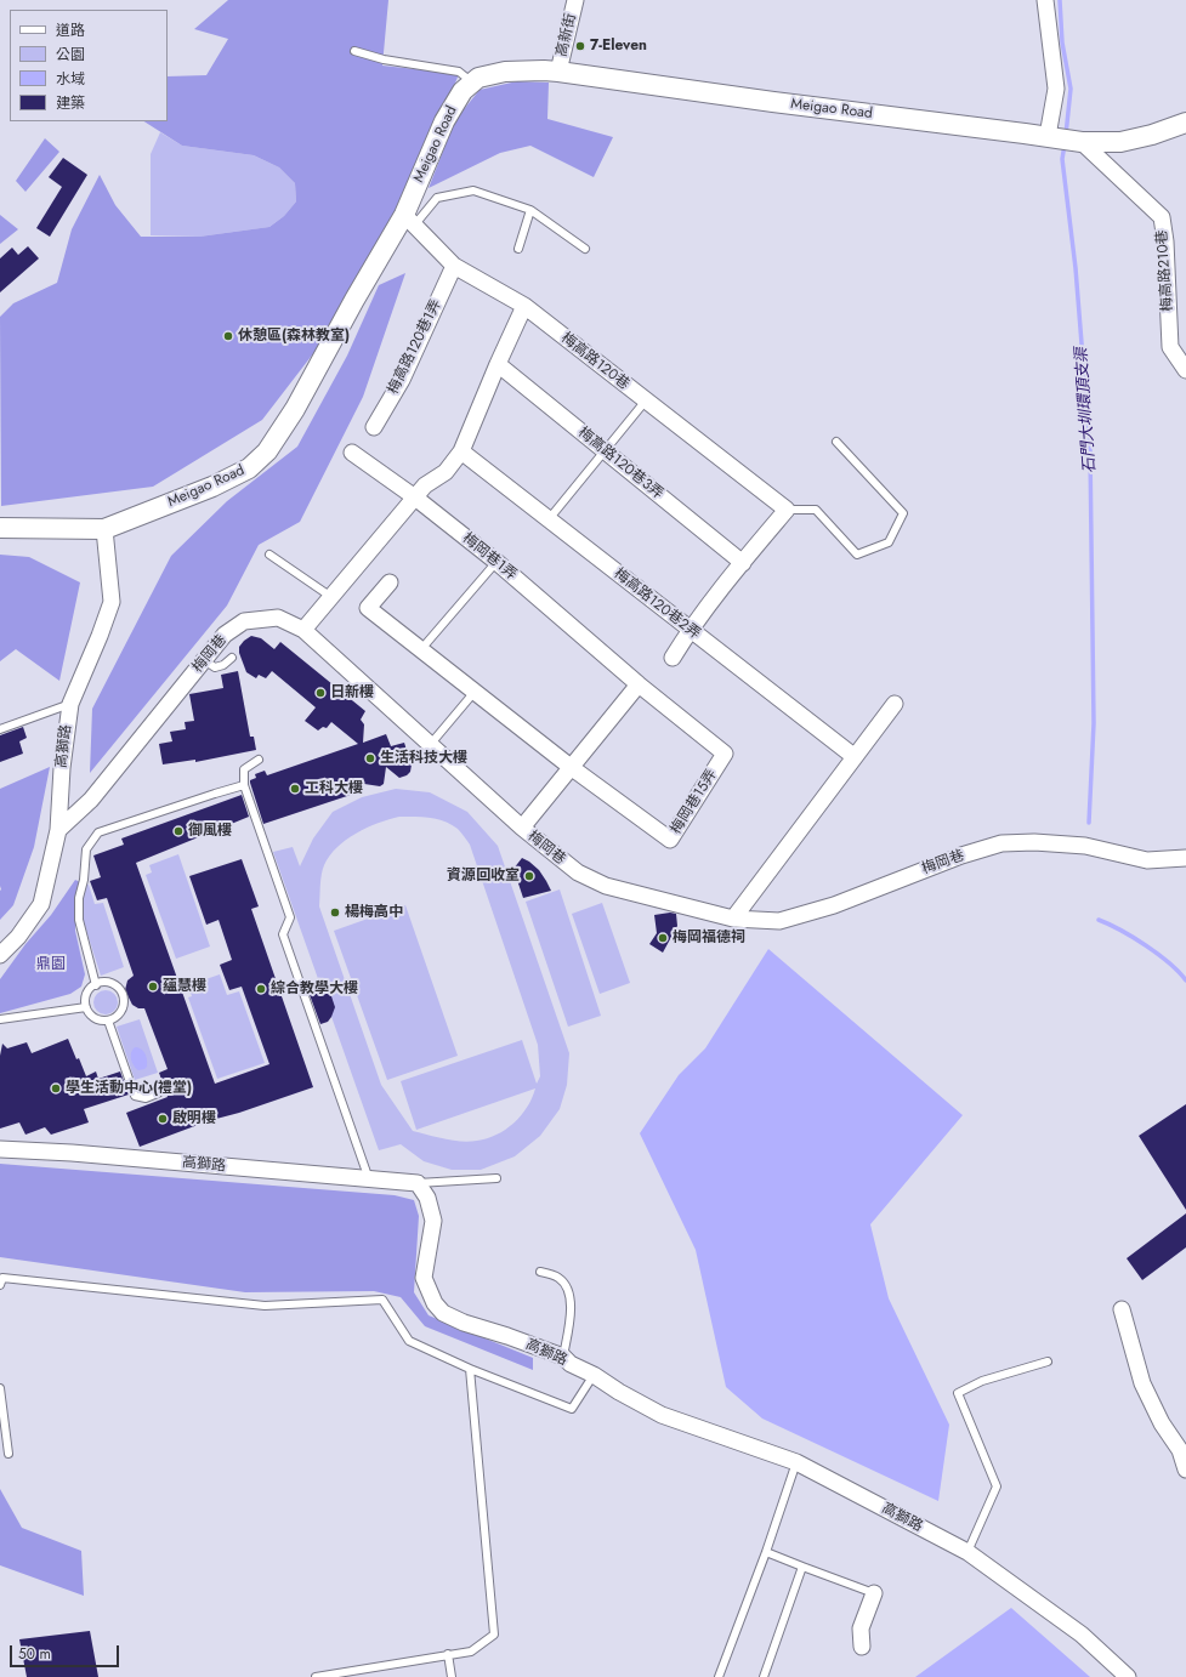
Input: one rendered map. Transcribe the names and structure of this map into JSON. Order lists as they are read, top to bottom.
{
  "streets": {
    "street": [
      "高新街",
      "Meigao Road",
      "梅高路210巷",
      "梅高路120巷1弄",
      "梅高路120巷",
      "梅高路120巷3弄",
      "梅岡巷1弄",
      "梅高路120巷2弄",
      "梅岡巷",
      "高獅路",
      "梅岡巷15弄"
    ]
  },
  "crossings": [
    ["高新街", "Meigao Road"],
    ["Meigao Road", "梅高路210巷"],
    ["Meigao Road", "梅高路120巷"],
    ["Meigao Road", "高獅路"],
    ["梅高路120巷1弄", "梅高路120巷"],
    ["梅岡巷1弄", "梅岡巷15弄"],
    ["梅岡巷", "高獅路"]
  ],
  "water": ["石門大圳環頂支渠"],
  "parks": ["鼎園"],
  "places": [
    "7-Eleven",
    "休憩區(森林教室)",
    "日新樓",
    "生活科技大樓",
    "工科大樓",
    "御風樓",
    "資源回收室",
    "楊梅高中",
    "梅岡福德祠",
    "蘊慧樓",
    "綜合教學大樓",
    "學生活動中心(禮堂)",
    "啟明樓"
  ],
  "legend": [
    "道路",
    "公園",
    "水域",
    "建築"
  ],
  "scale_bar": "50 m"
}
